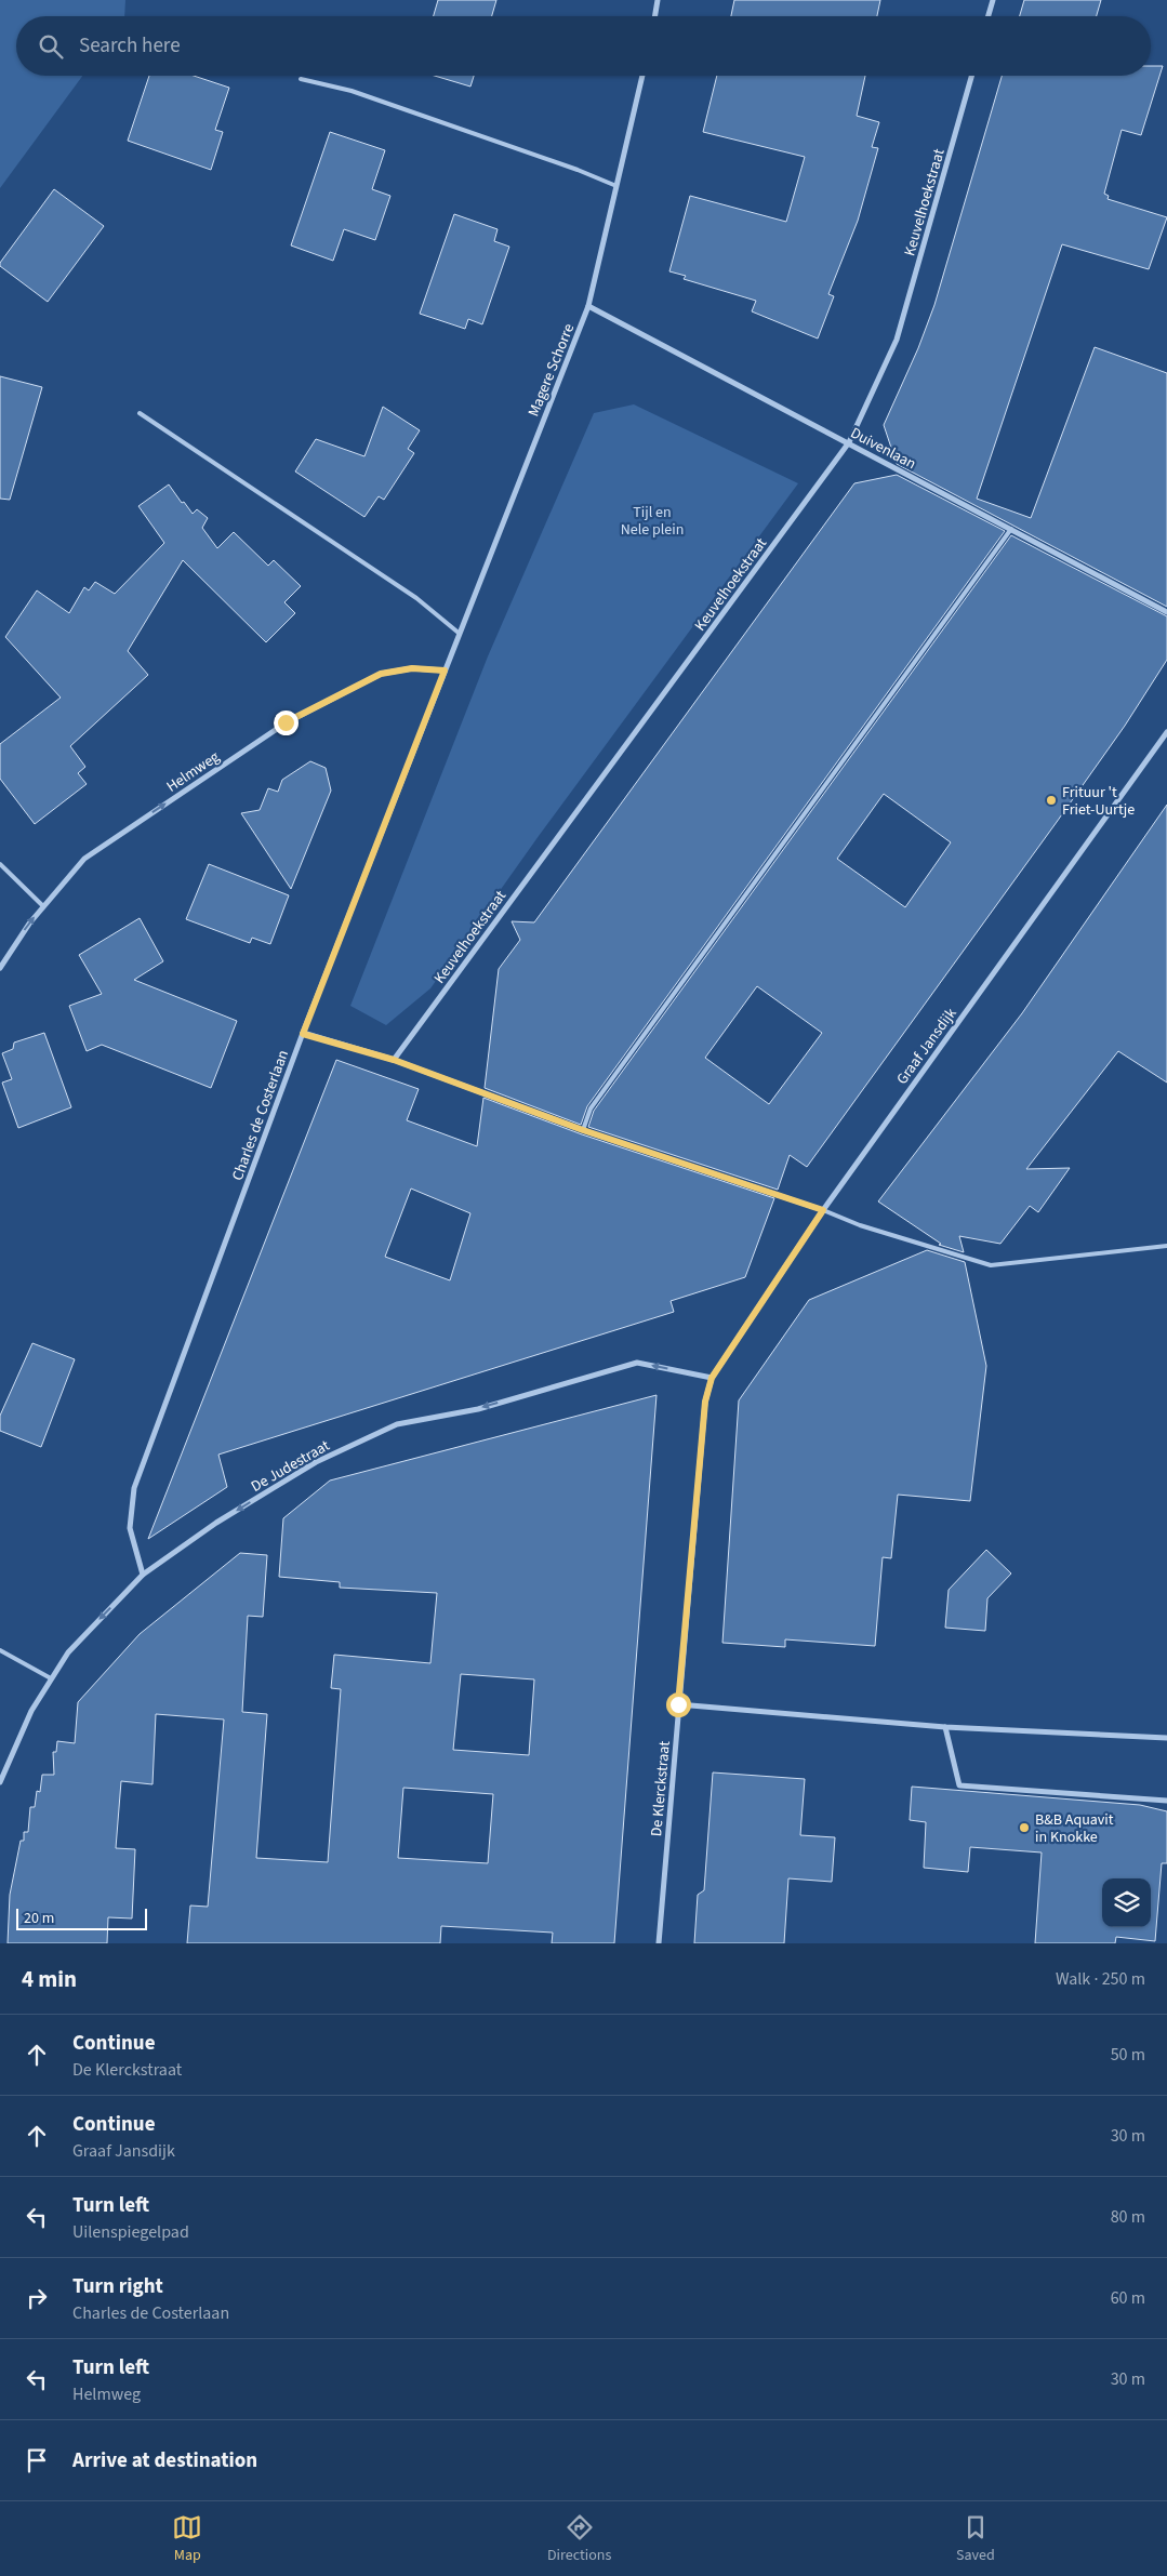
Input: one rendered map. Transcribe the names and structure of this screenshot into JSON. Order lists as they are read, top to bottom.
{
  "streets": {
    "street": [
      "Keuvelhoekstraat",
      "Magere Schorre",
      "Duivenlaan",
      "Helmweg",
      "Graaf Jansdijk",
      "Charles de Costerlaan",
      "De Judestraat",
      "De Klerckstraat"
    ]
  },
  "crossings": [
    ["Keuvelhoekstraat", "Duivenlaan"],
    ["Magere Schorre", "Duivenlaan"],
    ["Magere Schorre", "Helmweg"],
    ["Magere Schorre", "Charles de Costerlaan"],
    ["Helmweg", "Charles de Costerlaan"],
    ["Graaf Jansdijk", "De Judestraat"],
    ["Graaf Jansdijk", "De Klerckstraat"],
    ["Charles de Costerlaan", "De Judestraat"],
    ["De Judestraat", "De Klerckstraat"]
  ],
  "one_way": ["Helmweg", "De Judestraat"],
  "parks": ["Tijl en Nele plein"],
  "places": ["Frituur 't Friet-Uurtje", "B&B Aquavit in Knokke"],
  "scale_bar": "20 m",
  "page": {
    "search": "Search here",
    "scale": "20 m",
    "heading": ["4 min", "Walk · 250 m"],
    "list": [
      ["Continue", "De Klerckstraat", "50 m"],
      ["Continue", "Graaf Jansdijk", "30 m"],
      ["Turn left", "Uilenspiegelpad", "80 m"],
      ["Turn right", "Charles de Costerlaan", "60 m"],
      ["Turn left", "Helmweg", "30 m"],
      "Arrive at destination"
    ],
    "nav": ["Map", "Directions", "Saved"]
  }
}
